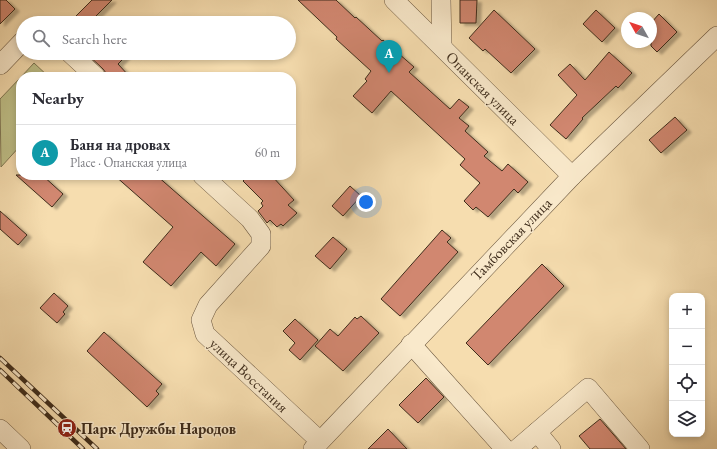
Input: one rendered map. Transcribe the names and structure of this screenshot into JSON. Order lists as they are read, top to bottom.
{
  "streets": {
    "street": ["Опанская улица", "Тамбовская улица", "улица Восстания"]
  },
  "crossings": [
    ["Опанская улица", "Тамбовская улица"],
    ["Тамбовская улица", "улица Восстания"]
  ],
  "places": {
    "station": ["Парк Дружбы Народов"]
  },
  "north": "top left",
  "page": {
    "search": "Search here",
    "pins": "A",
    "heading": "Nearby",
    "list": [
      {
        "mark": "A",
        "name": "Баня на дровах",
        "note": "Place · Опанская улица",
        "value": "60 m"
      }
    ],
    "map_buttons": ["+", "−"]
  }
}
